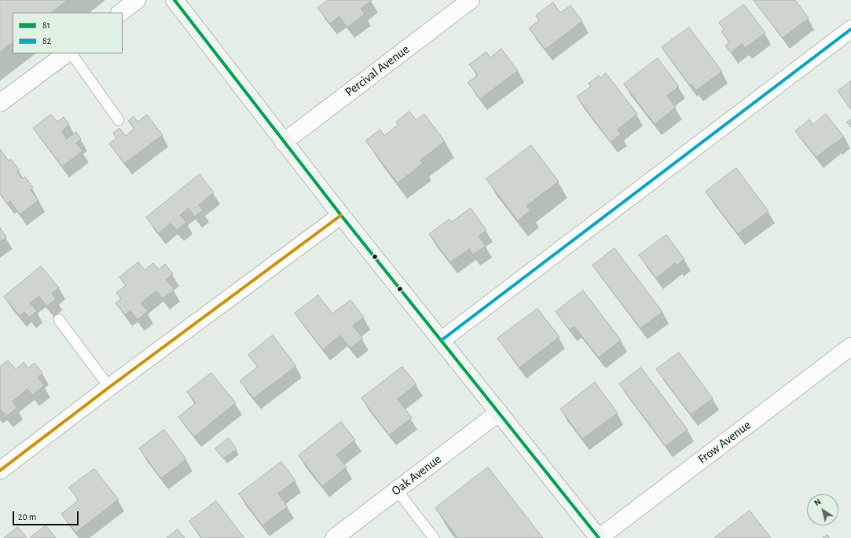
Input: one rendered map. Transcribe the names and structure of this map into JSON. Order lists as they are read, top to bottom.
{
  "streets": {
    "street": ["Percival Avenue", "Frow Avenue", "Oak Avenue"]
  },
  "lines": ["transit line 81", "transit line 82"],
  "legend": ["81", "82"],
  "scale_bar": "20 m",
  "north": "top left"
}
